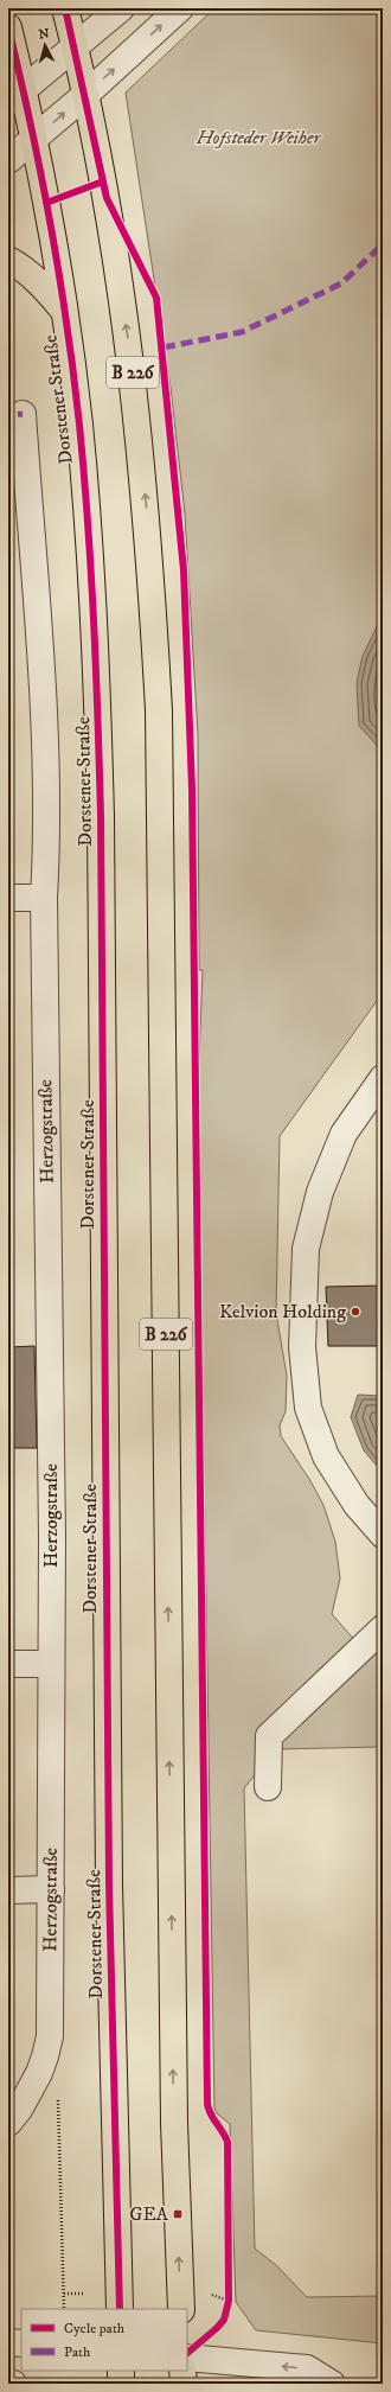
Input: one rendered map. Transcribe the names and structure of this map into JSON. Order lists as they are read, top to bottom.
{
  "streets": {
    "main road": ["B 226", "Dorstener Straße"],
    "street": ["Herzogstraße"]
  },
  "parks": ["Hofsteder Weiher"],
  "places": {
    "other": ["Kelvion Holding"],
    "transit": ["GEA"]
  },
  "legend": ["Cycle path", "Path"],
  "north": "top"
}
